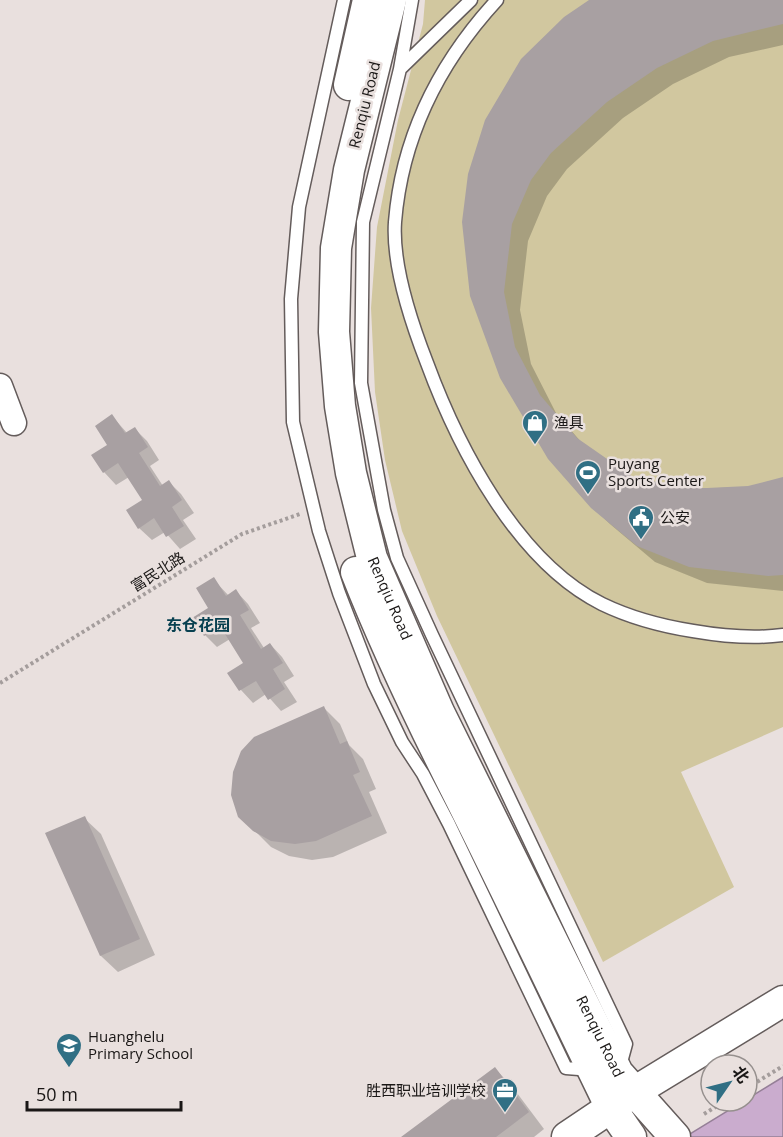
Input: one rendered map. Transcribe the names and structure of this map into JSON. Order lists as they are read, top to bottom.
{
  "streets": {
    "street": ["Renqiu Road"],
    "path": ["富民北路"]
  },
  "districts": ["东仓花园"],
  "places": {
    "shop": ["渔具"],
    "sports": ["Puyang Sports Center"],
    "public building": ["公安"],
    "school or university": ["Huanghelu Primary School"],
    "office": ["胜西职业培训学校"]
  },
  "scale_bar": "50 m",
  "north": "top right"
}
